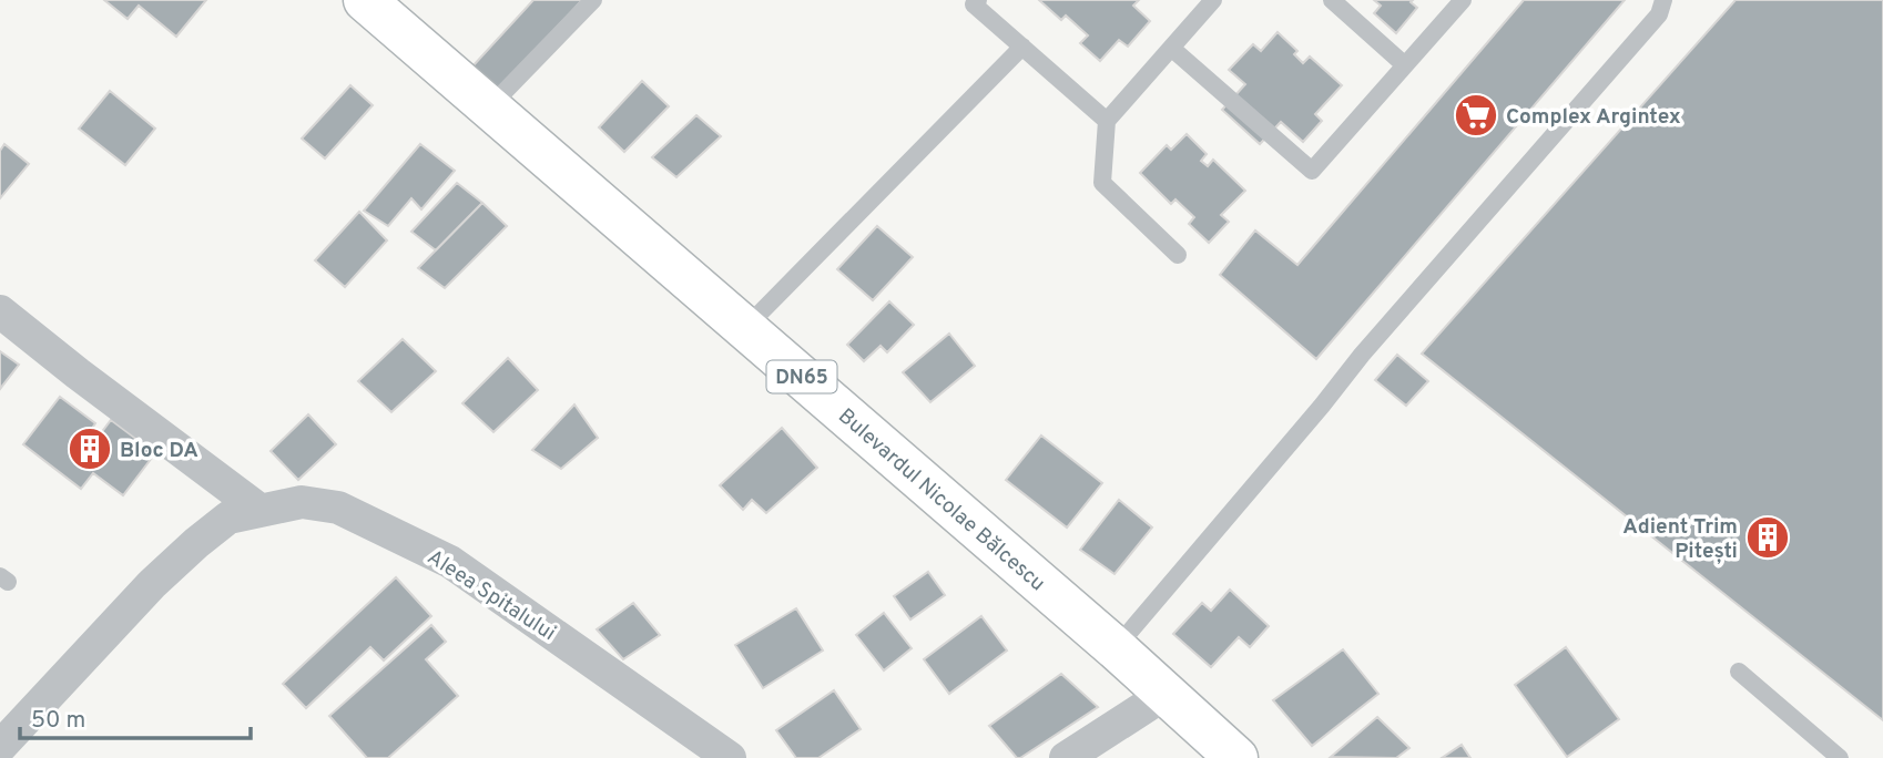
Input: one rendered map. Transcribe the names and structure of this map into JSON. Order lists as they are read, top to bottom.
{
  "streets": {
    "main road": ["DN65", "Bulevardul Nicolae Bălcescu"],
    "street": ["Aleea Spitalului"]
  },
  "places": {
    "supermarket": ["Complex Argintex"],
    "building": ["Bloc DA", "Adient Trim Pitești"]
  },
  "scale_bar": "50 m"
}
